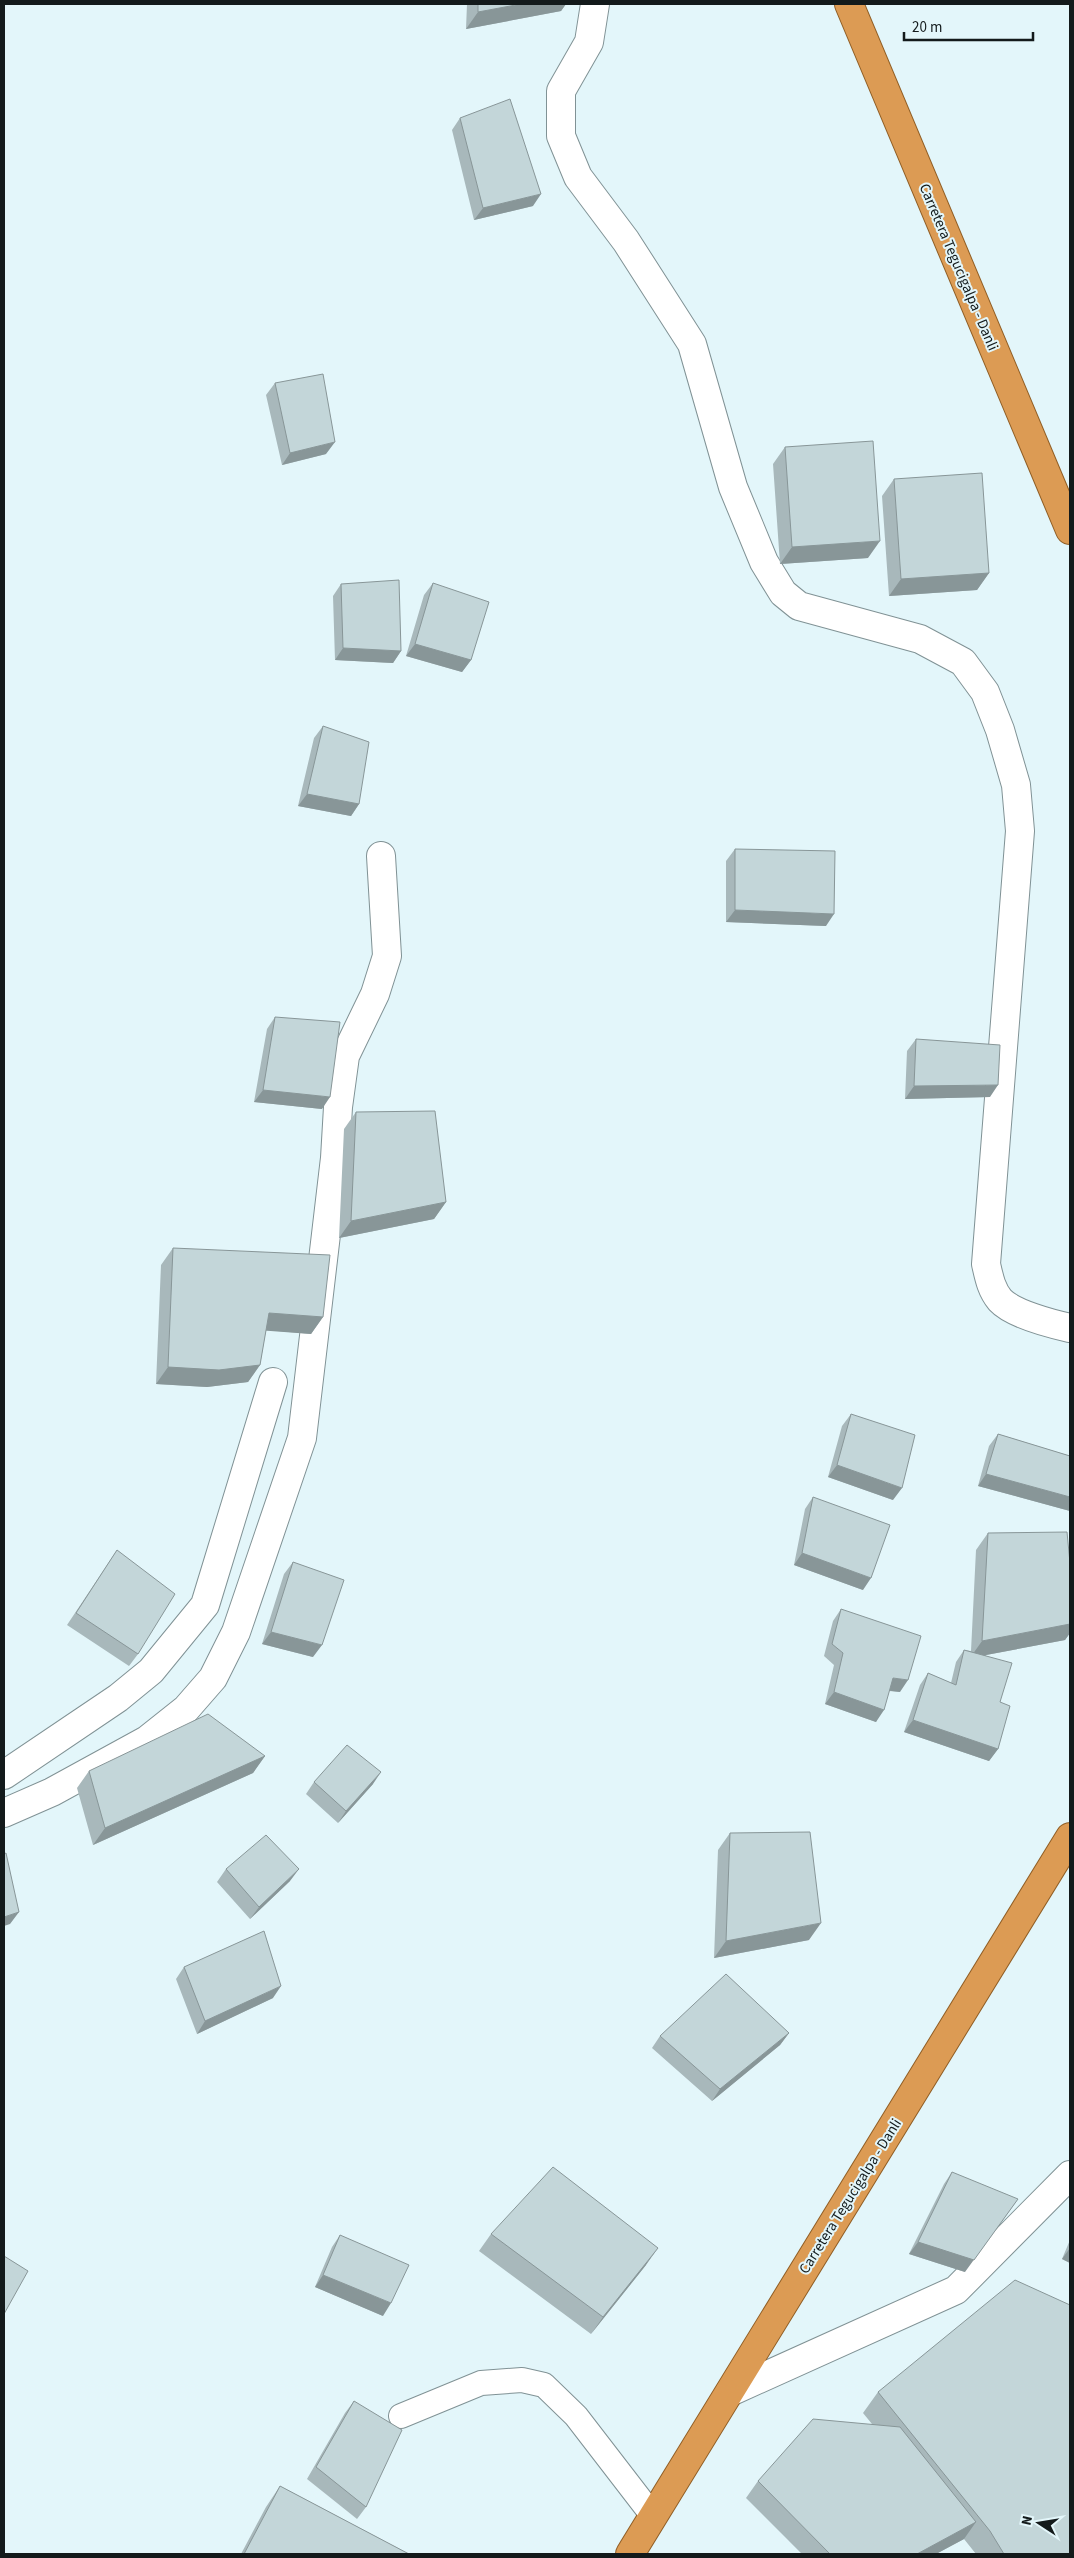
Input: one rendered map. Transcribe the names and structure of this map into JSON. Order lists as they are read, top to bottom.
{
  "streets": {
    "highway": ["Carretera Tegucigalpa - Danli"]
  },
  "scale_bar": "20 m",
  "north": "left"
}
